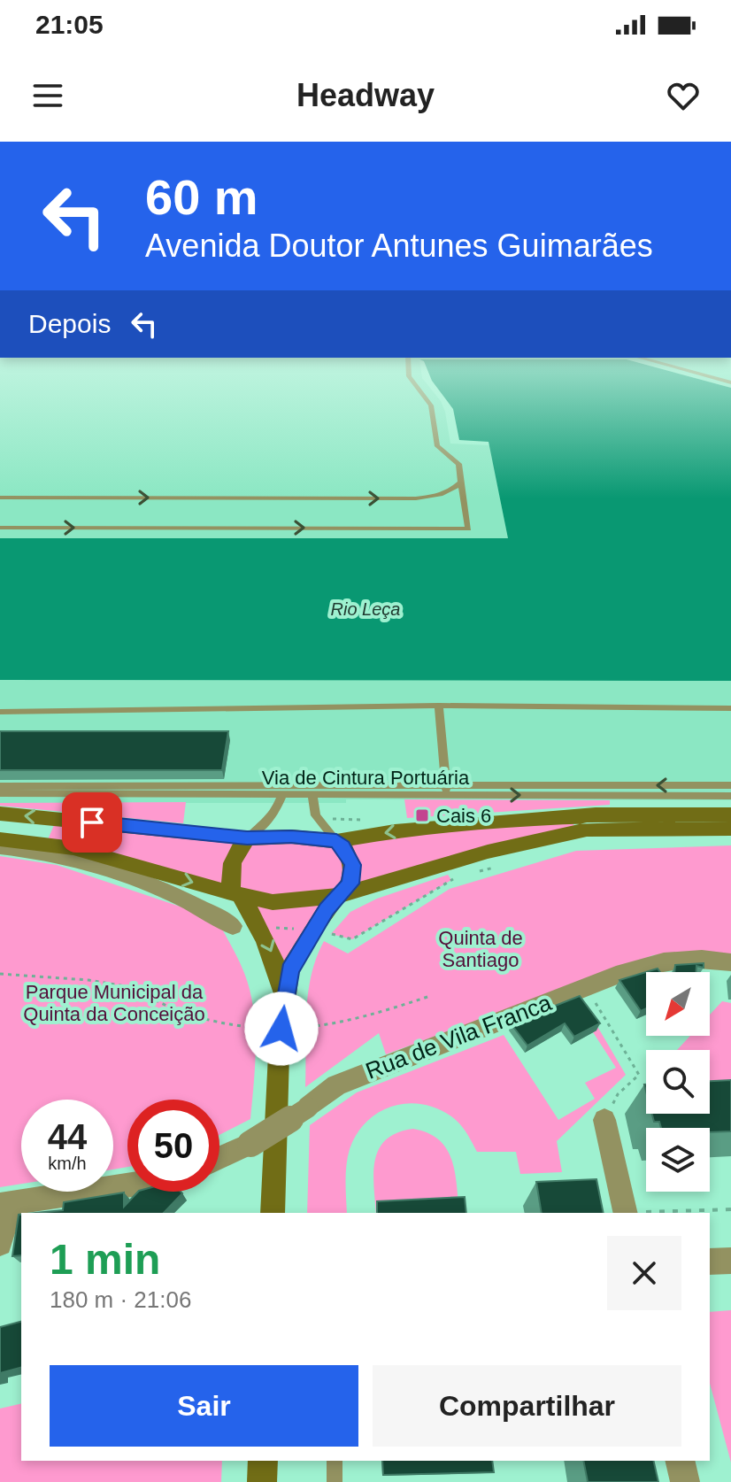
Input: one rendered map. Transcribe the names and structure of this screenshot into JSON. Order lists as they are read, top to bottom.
{
  "streets": {
    "street": ["Rua de Vila Franca"],
    "lane": ["Via de Cintura Portuária"]
  },
  "water": ["Rio Leça"],
  "parks": ["Quinta de Santiago", "Parque Municipal da Quinta da Conceição"],
  "places": {
    "transit": ["Cais 6"]
  },
  "north": "bottom left",
  "page": {
    "status": "21:05",
    "header": "Headway",
    "turn": ["60 m", "Avenida Doutor Antunes Guimarães"],
    "then": "Depois",
    "speed": "44 km/h",
    "limit": "50",
    "heading": ["1 min", "180 m · 21:06"],
    "buttons": ["Sair", "Compartilhar"]
  }
}
